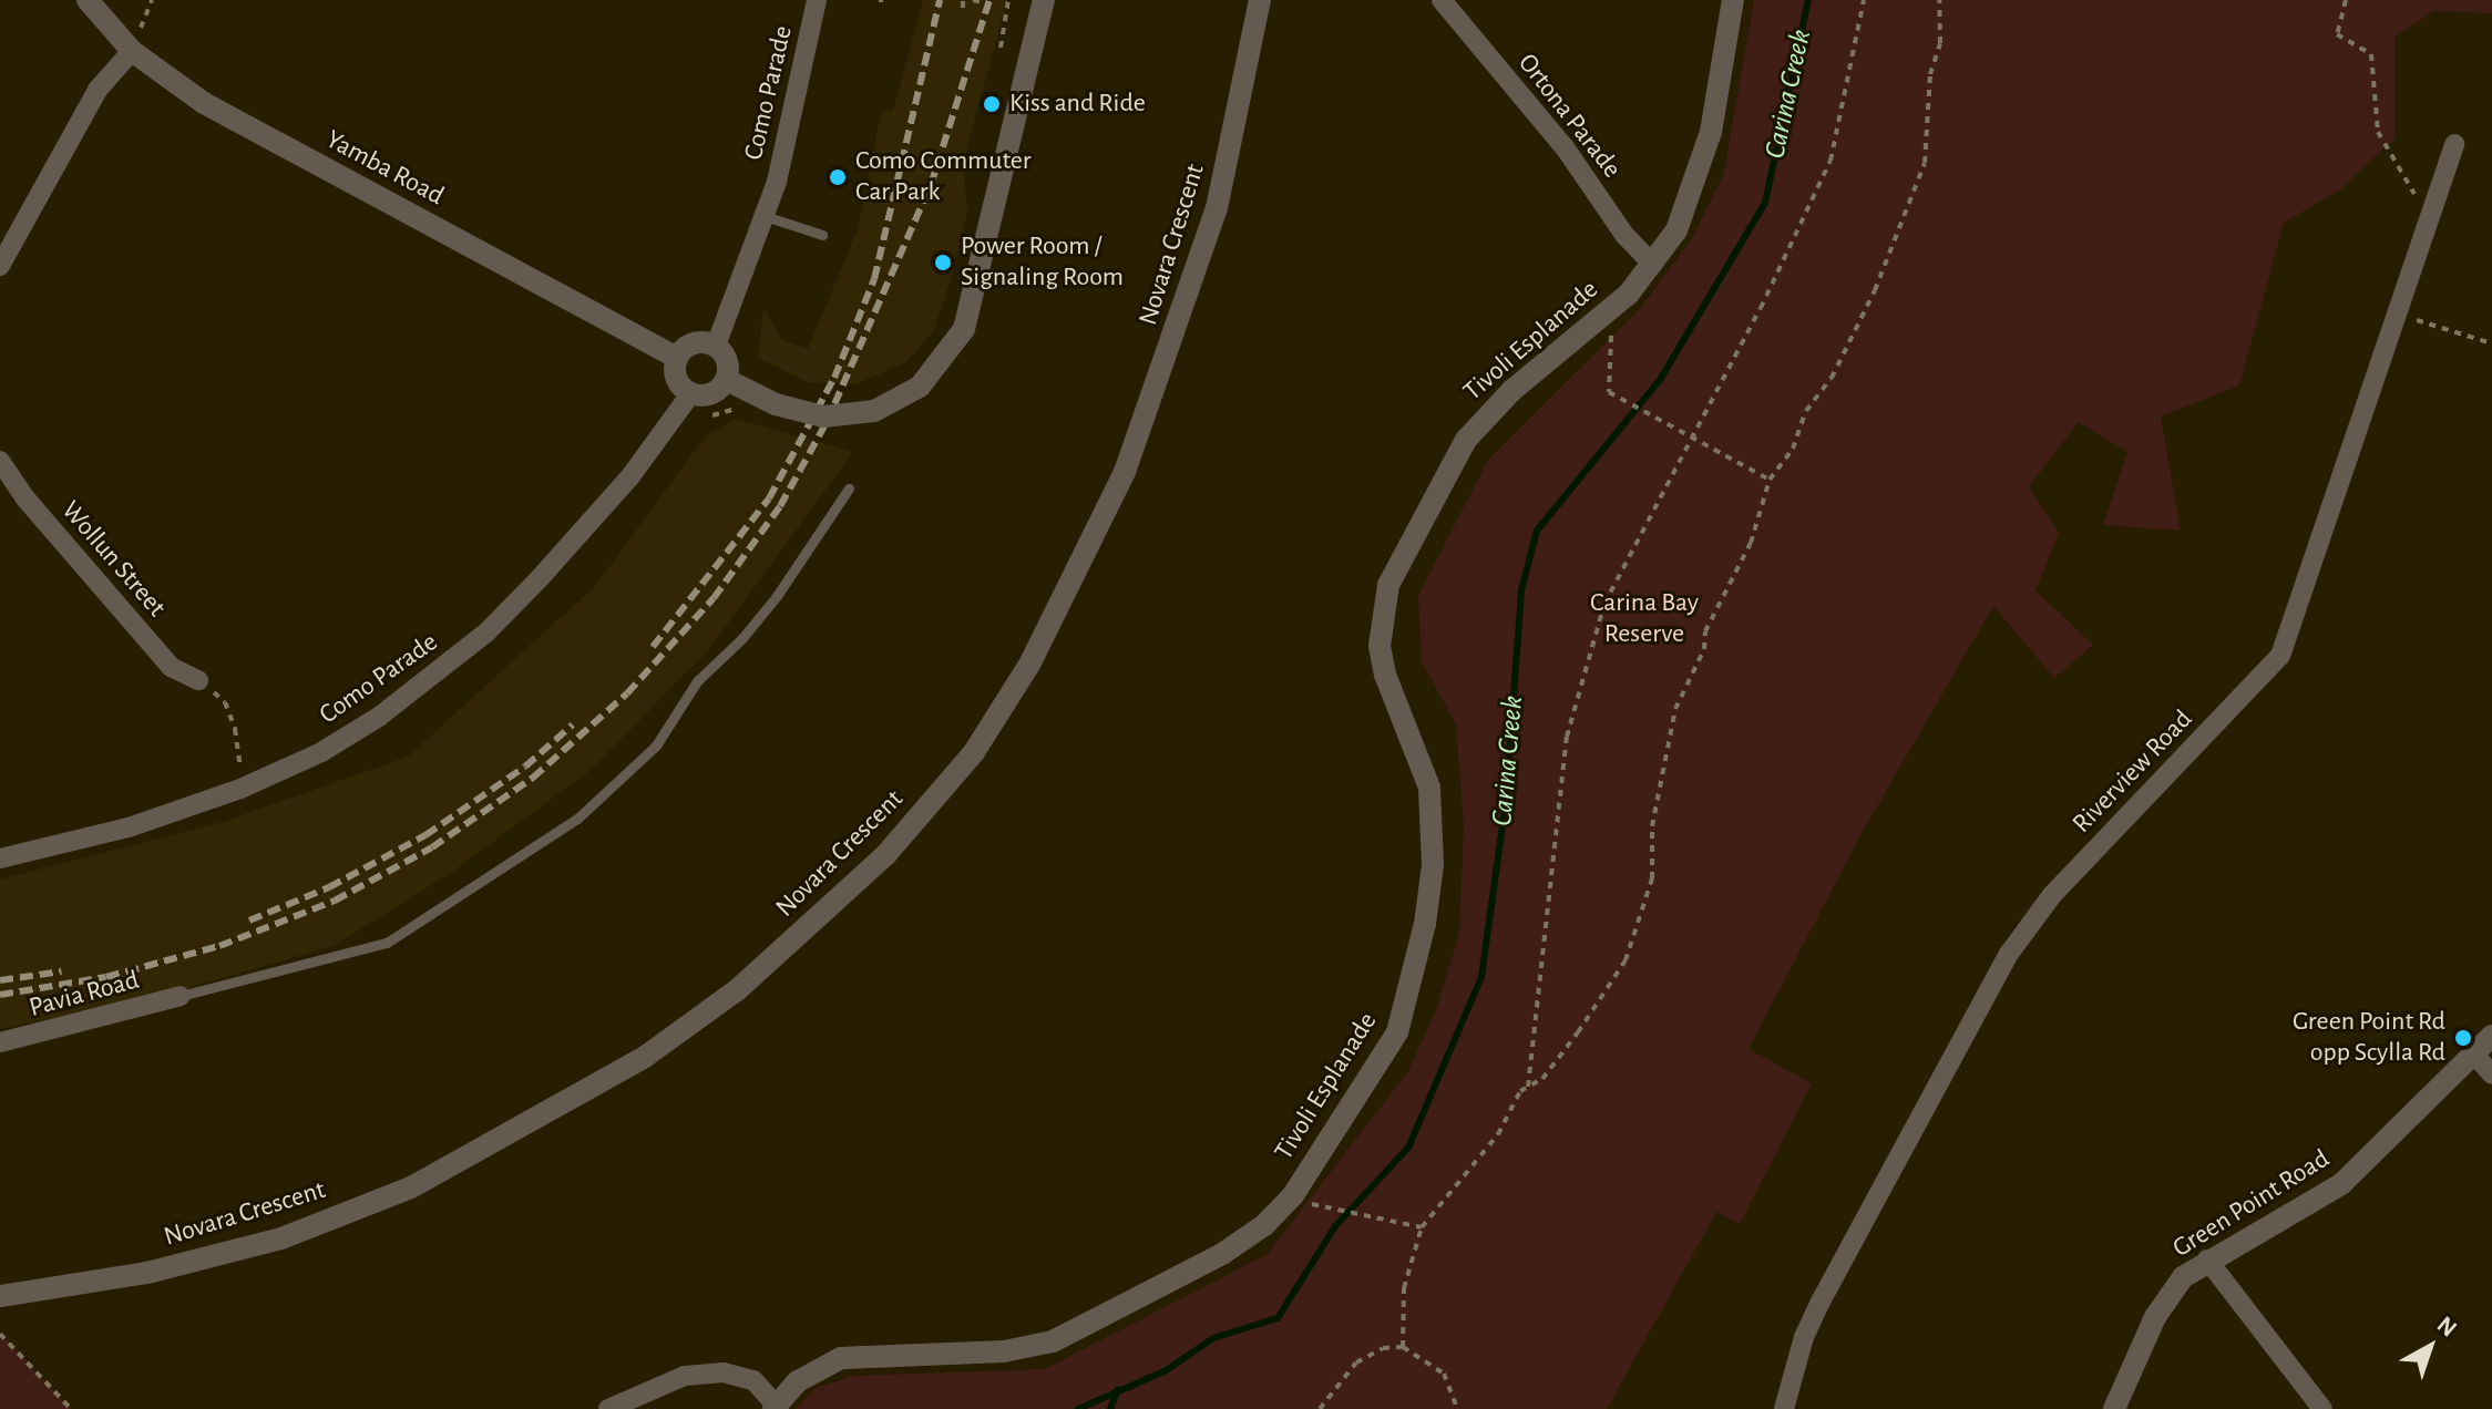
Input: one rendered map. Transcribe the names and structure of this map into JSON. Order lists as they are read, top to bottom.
{
  "streets": {
    "street": [
      "Como Parade",
      "Ortona Parade",
      "Yamba Road",
      "Novara Crescent",
      "Tivoli Esplanade",
      "Wollun Street",
      "Riverview Road",
      "Pavia Road",
      "Green Point Road"
    ]
  },
  "crossings": [
    ["Como Parade", "Yamba Road"],
    ["Ortona Parade", "Tivoli Esplanade"]
  ],
  "water": ["Carina Creek"],
  "parks": ["Carina Bay Reserve"],
  "places": [
    "Kiss and Ride",
    "Como Commuter Car Park",
    "Power Room / Signaling Room",
    "Green Point Rd opp Scylla Rd"
  ],
  "north": "top right"
}
